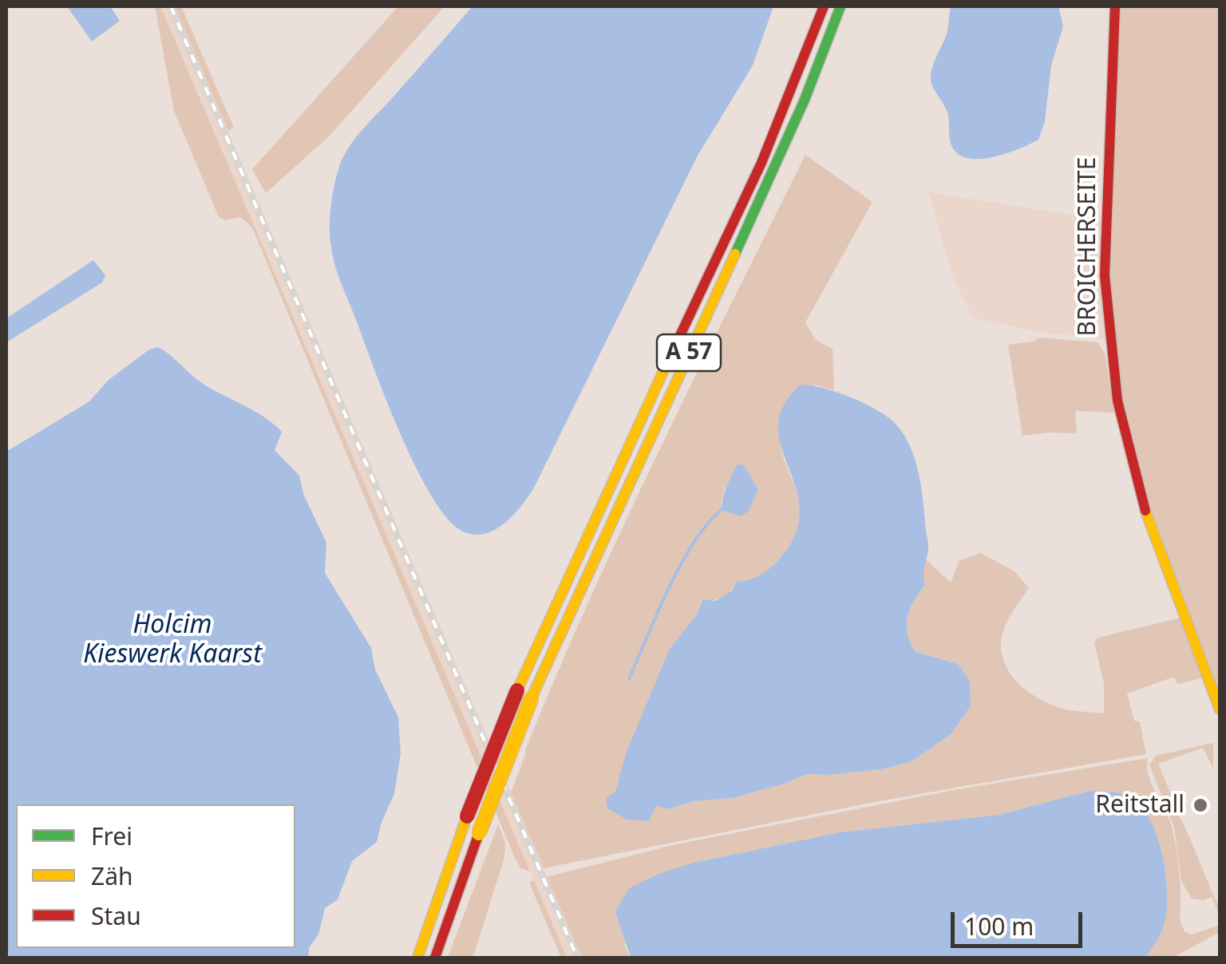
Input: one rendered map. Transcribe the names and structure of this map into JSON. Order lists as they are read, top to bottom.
{
  "streets": {
    "main road": ["BROICHERSEITE", "A 57"]
  },
  "water": ["Holcim Kieswerk Kaarst"],
  "places": ["Reitstall"],
  "legend": ["Frei", "Zäh", "Stau"],
  "scale_bar": "100 m"
}
